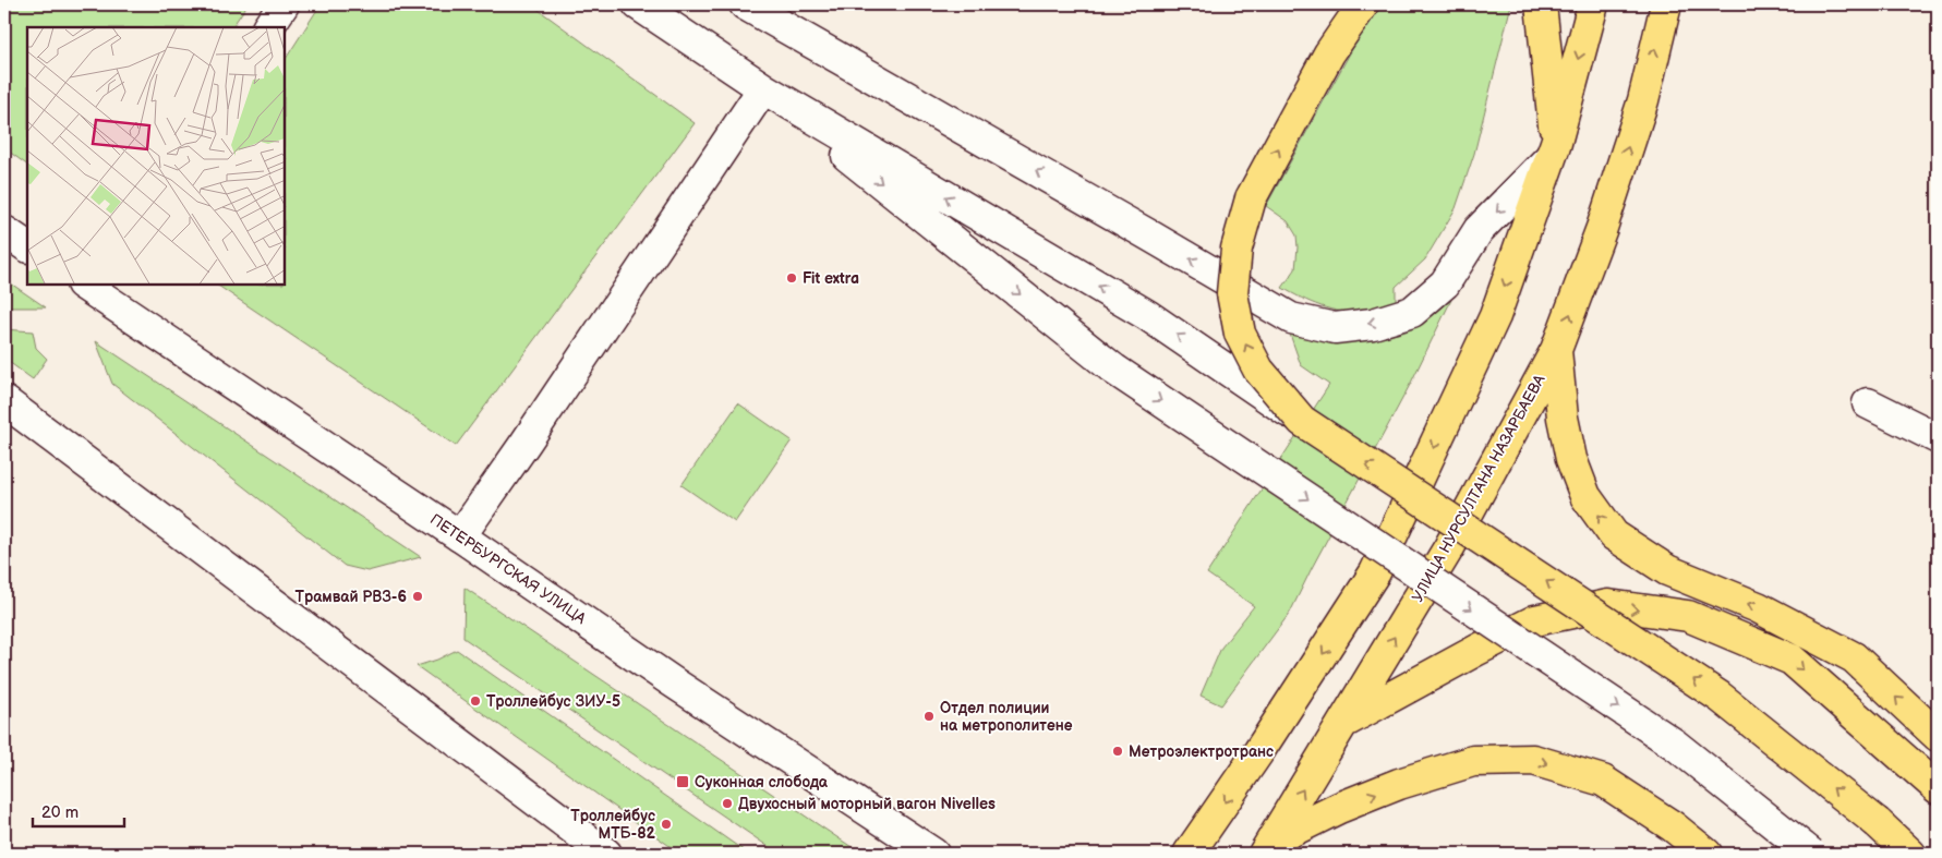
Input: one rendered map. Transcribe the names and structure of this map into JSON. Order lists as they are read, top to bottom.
{
  "streets": {
    "main road": ["УЛИЦА НУРСУЛТАНА НАЗАРБАЕВА", "ПЕТЕРБУРГСКАЯ УЛИЦА"]
  },
  "places": {
    "other": [
      "Fit extra",
      "Трамвай РВЗ-6",
      "Троллейбус ЗИУ-5",
      "Отдел полиции на метрополитене",
      "Метроэлектротранс",
      "Двухосный моторный вагон Nivelles",
      "Троллейбус МТБ-82"
    ],
    "transit": ["Суконная слобода"]
  },
  "scale_bar": "20 m"
}
